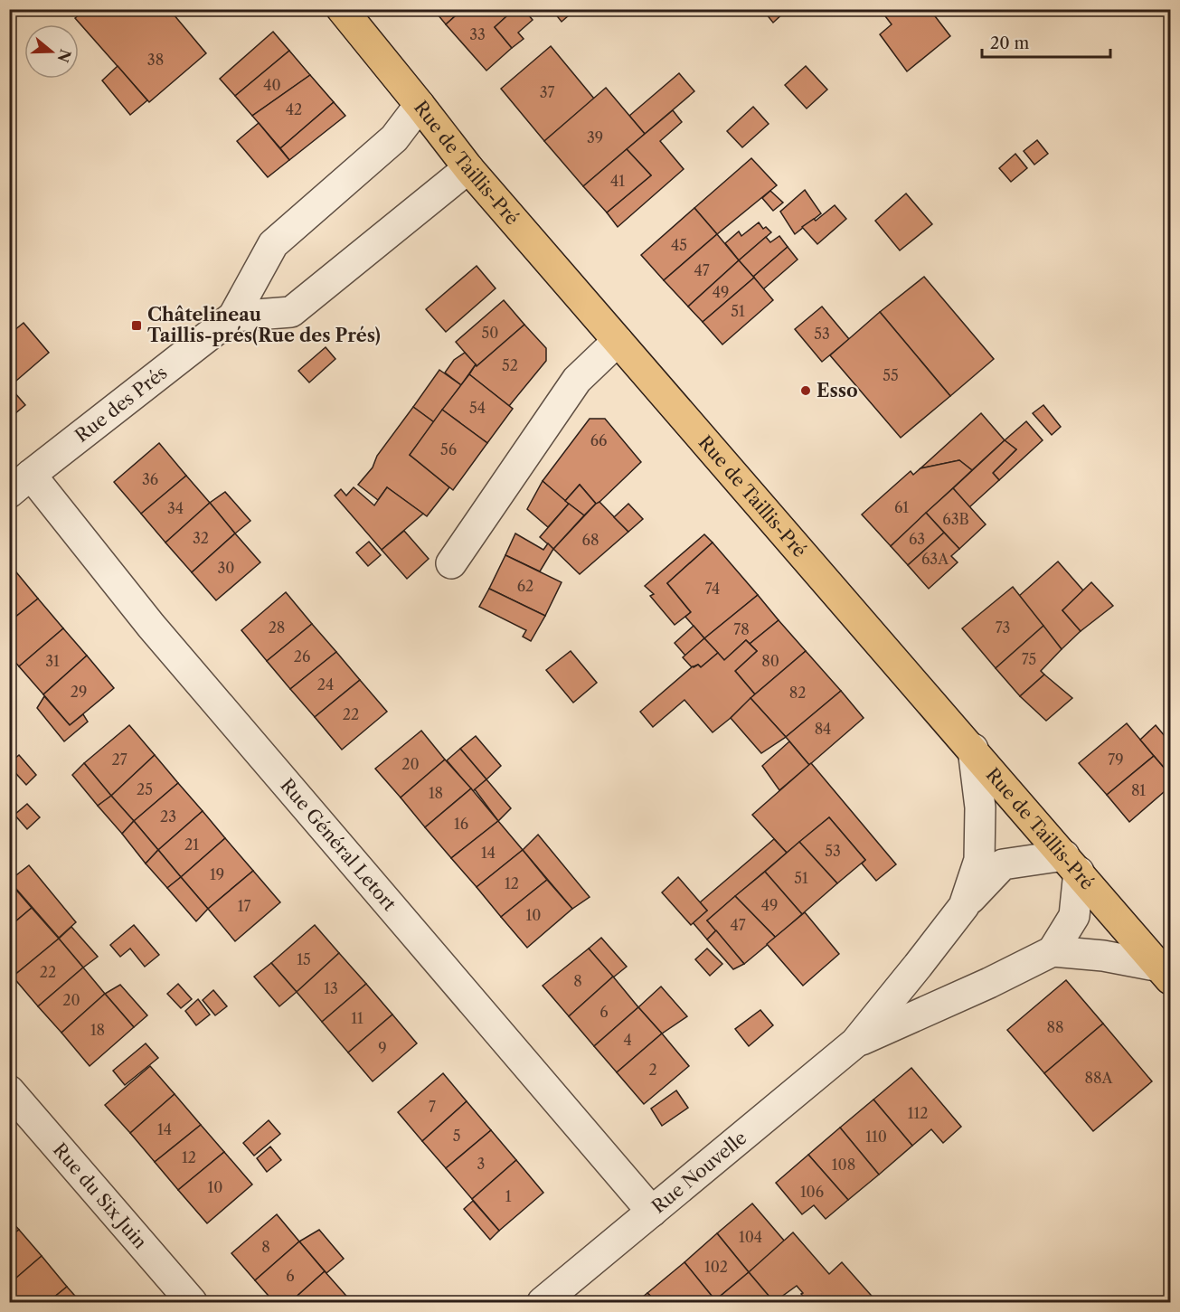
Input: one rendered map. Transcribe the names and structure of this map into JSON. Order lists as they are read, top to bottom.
{
  "streets": {
    "main road": ["Rue de Taillis-Pré"],
    "street": [
      "Rue des Prés",
      "Rue Général Letort",
      "Rue Nouvelle",
      "Rue du Six Juin"
    ]
  },
  "crossings": [
    ["Rue de Taillis-Pré", "Rue Nouvelle"],
    ["Rue des Prés", "Rue Général Letort"],
    ["Rue Général Letort", "Rue Nouvelle"]
  ],
  "places": {
    "transit": ["Châtelineau Taillis-prés(Rue des Prés)"],
    "other": ["Esso"]
  },
  "house_numbers": [
    "33",
    "38",
    "40",
    "37",
    "42",
    "39",
    "41",
    "45",
    "47",
    "49",
    "51",
    "50",
    "53",
    "52",
    "55",
    "54",
    "66",
    "56",
    "36",
    "61",
    "34",
    "63B",
    "32",
    "63",
    "68",
    "63A",
    "30",
    "62",
    "74",
    "28",
    "73",
    "78",
    "26",
    "75",
    "31",
    "80",
    "24",
    "29",
    "82",
    "22",
    "84",
    "27",
    "79",
    "20",
    "25",
    "81",
    "18",
    "23",
    "16",
    "21",
    "53",
    "14",
    "19",
    "51",
    "12",
    "49",
    "17",
    "10",
    "47",
    "15",
    "22",
    "8",
    "13",
    "20",
    "6",
    "11",
    "88",
    "18",
    "4",
    "9",
    "2",
    "88A",
    "7",
    "112",
    "14",
    "5",
    "110",
    "12",
    "3",
    "108",
    "10",
    "106",
    "1",
    "104",
    "8",
    "102",
    "6"
  ],
  "scale_bar": "20 m",
  "north": "right"
}
